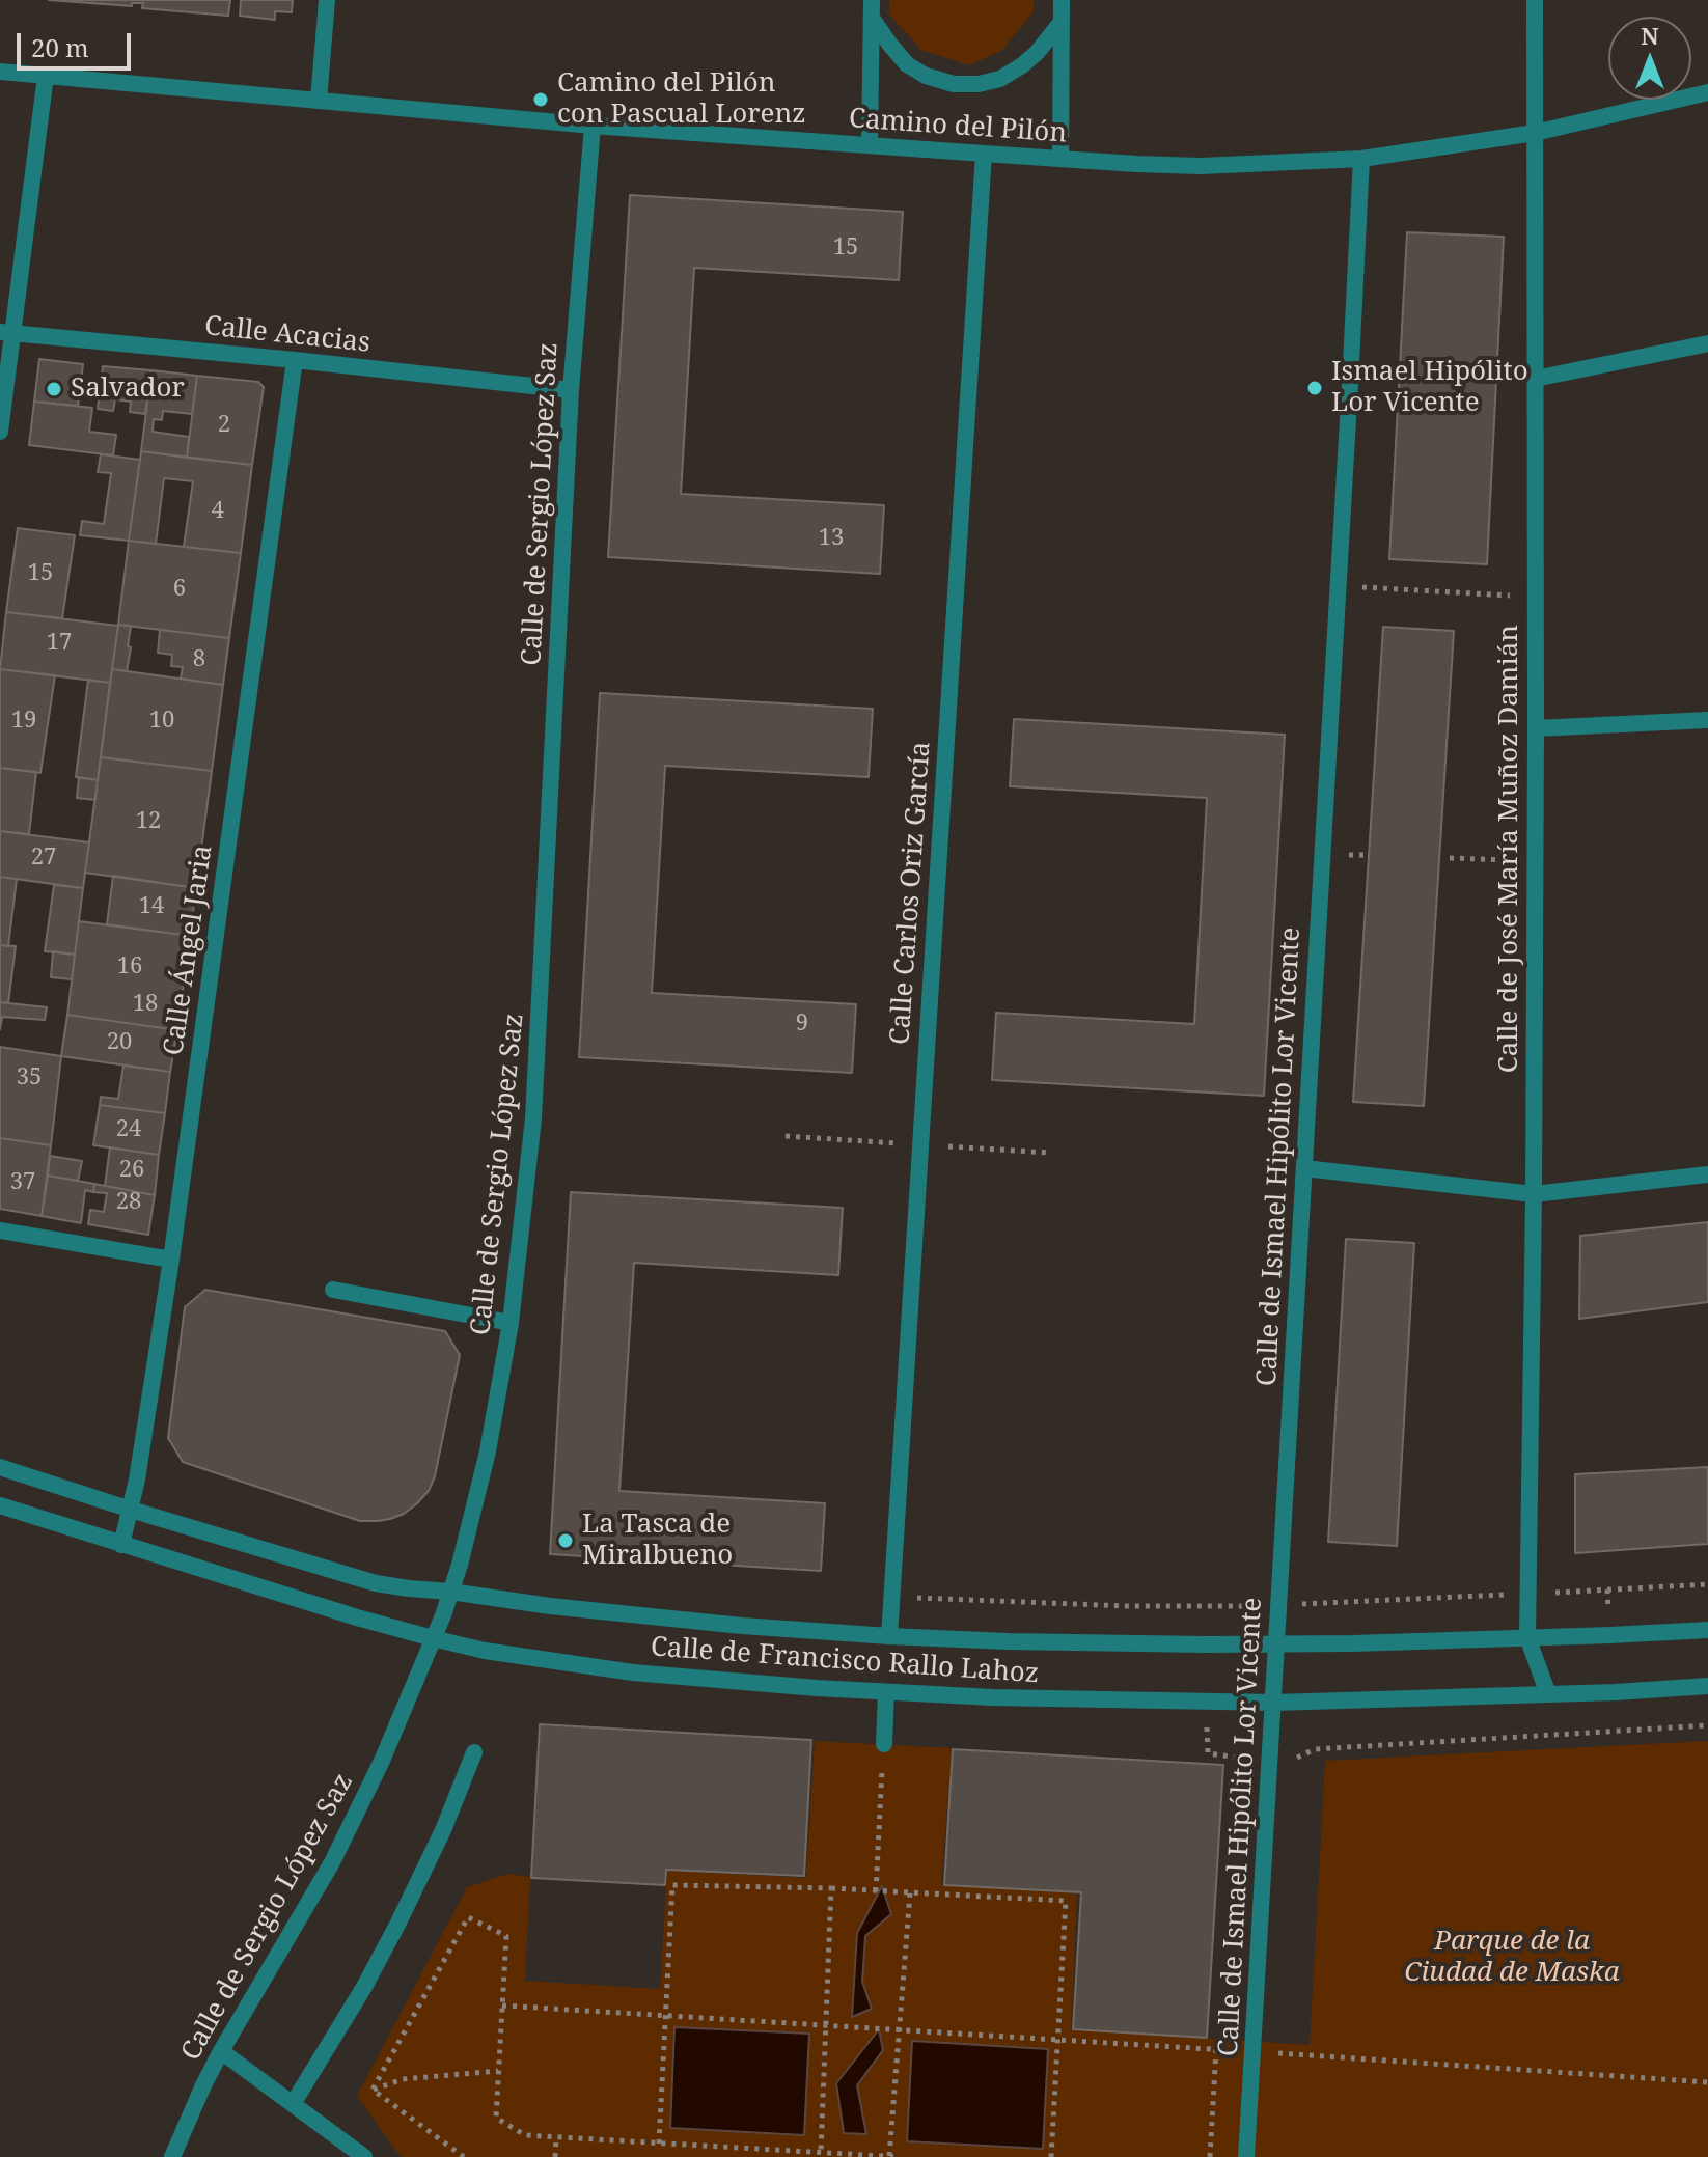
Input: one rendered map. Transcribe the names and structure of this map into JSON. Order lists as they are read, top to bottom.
{
  "streets": {
    "street": [
      "Camino del Pilón",
      "Calle Acacias",
      "Calle de Sergio López Saz",
      "Calle de José María Muñoz Damián",
      "Calle Carlos Oriz García",
      "Calle Ángel Jaria",
      "Calle de Ismael Hipólito Lor Vicente",
      "Calle de Francisco Rallo Lahoz"
    ]
  },
  "crossings": [
    ["Camino del Pilón", "Calle de Sergio López Saz"],
    ["Camino del Pilón", "Calle de José María Muñoz Damián"],
    ["Camino del Pilón", "Calle Carlos Oriz García"],
    ["Camino del Pilón", "Calle de Ismael Hipólito Lor Vicente"],
    ["Calle Acacias", "Calle de Sergio López Saz"],
    ["Calle Acacias", "Calle Ángel Jaria"],
    ["Calle de Sergio López Saz", "Calle de Francisco Rallo Lahoz"],
    ["Calle de José María Muñoz Damián", "Calle de Francisco Rallo Lahoz"],
    ["Calle Carlos Oriz García", "Calle de Francisco Rallo Lahoz"],
    ["Calle Ángel Jaria", "Calle de Francisco Rallo Lahoz"],
    ["Calle de Ismael Hipólito Lor Vicente", "Calle de Francisco Rallo Lahoz"]
  ],
  "parks": ["Parque de la Ciudad de Maska"],
  "places": [
    "Camino del Pilón con Pascual Lorenz",
    "Ismael Hipólito Lor Vicente",
    "Salvador",
    "La Tasca de Miralbueno"
  ],
  "house_numbers": [
    "15",
    "2",
    "4",
    "13",
    "15",
    "6",
    "17",
    "8",
    "19",
    "10",
    "12",
    "27",
    "14",
    "16",
    "18",
    "9",
    "20",
    "35",
    "24",
    "26",
    "37",
    "28"
  ],
  "scale_bar": "20 m",
  "north": "top"
}
